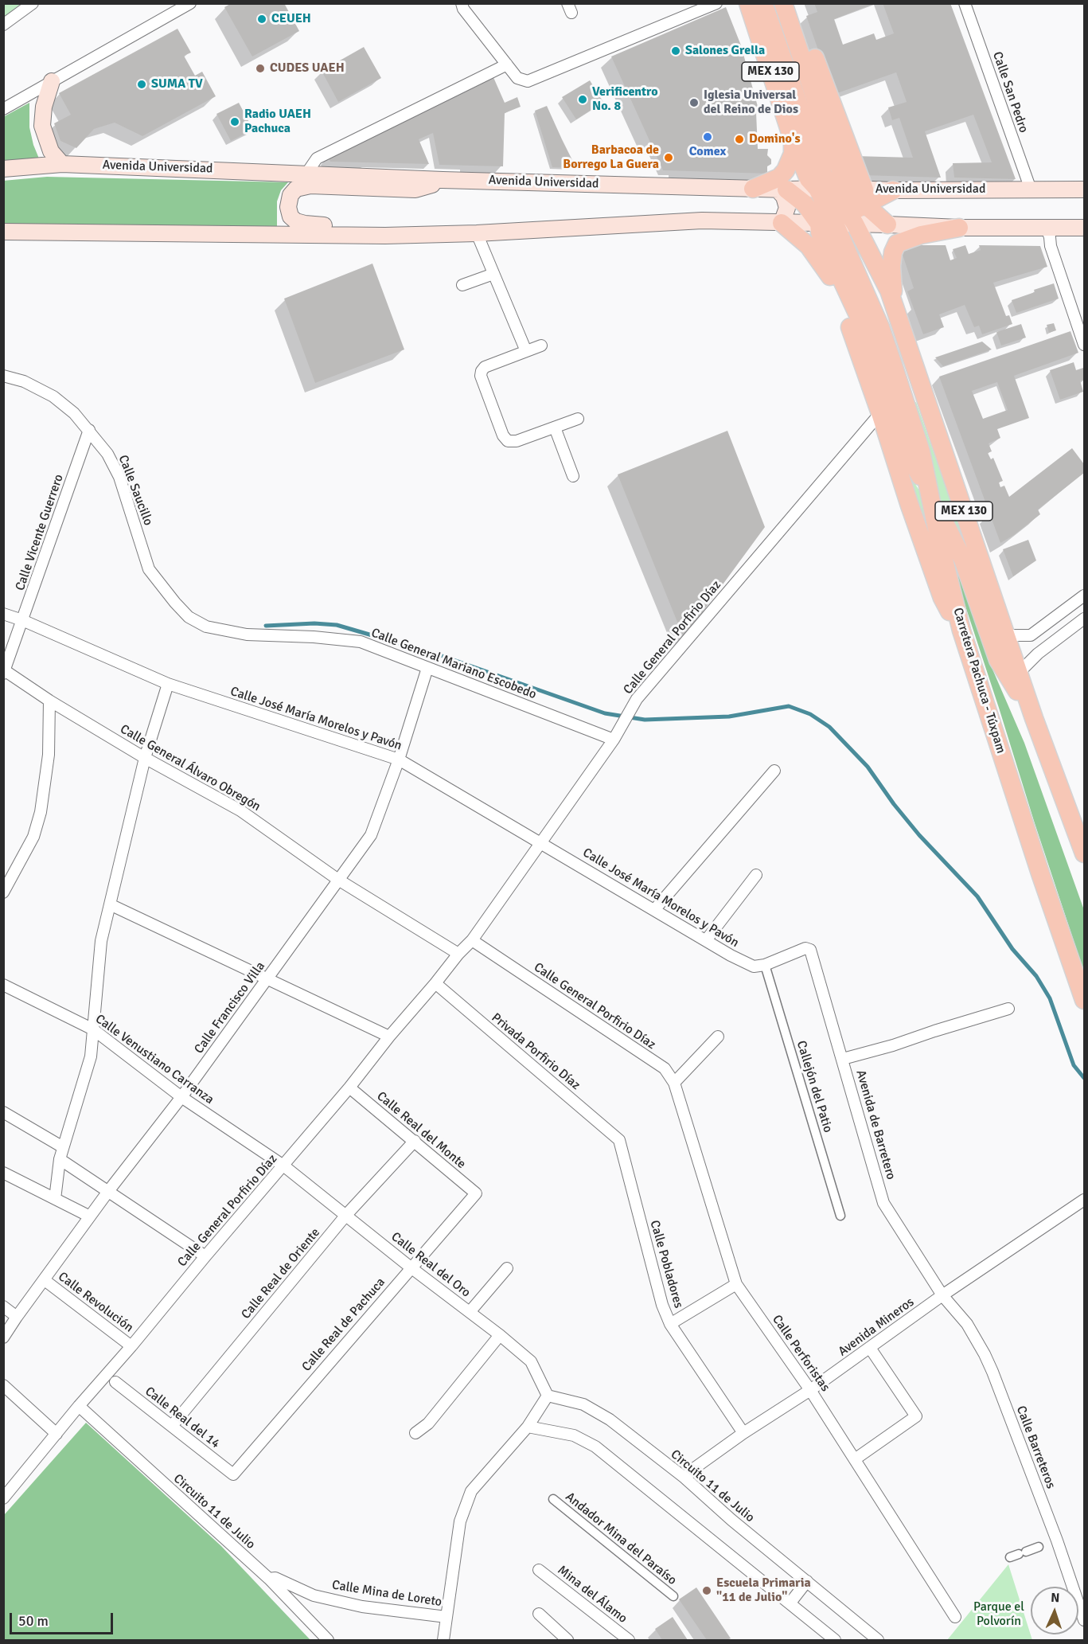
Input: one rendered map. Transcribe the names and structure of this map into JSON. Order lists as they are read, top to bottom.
{
  "streets": {
    "main road": ["MEX 130", "Avenida Universidad", "Carretera Pachuca - Túxpam"],
    "street": [
      "Calle San Pedro",
      "Calle Saucillo",
      "Calle Vicente Guerrero",
      "Calle General Porfirio Díaz",
      "Calle General Mariano Escobedo",
      "Calle José María Morelos y Pavón",
      "Calle General Álvaro Obregón",
      "Calle Francisco Villa",
      "Privada Porfirio Díaz",
      "Calle Venustiano Carranza",
      "Callejón del Patio",
      "Avenida de Barretero",
      "Calle Real del Monte",
      "Calle Pobladores",
      "Calle Real del Oro",
      "Calle Real de Oriente",
      "Calle Revolución",
      "Calle Real de Pachuca",
      "Avenida Mineros",
      "Calle Perforistas",
      "Calle Real del 14",
      "Calle Barreteros",
      "Circuito 11 de Julio",
      "Andador Mina del Paraíso",
      "Calle Mina de Loreto",
      "Mina del Álamo"
    ]
  },
  "crossings": [
    ["MEX 130", "Carretera Pachuca - Túxpam"],
    ["Calle San Pedro", "Avenida Universidad"],
    ["Calle Saucillo", "Calle Vicente Guerrero"],
    ["Calle Saucillo", "Calle General Mariano Escobedo"],
    ["Calle Vicente Guerrero", "Calle José María Morelos y Pavón"],
    ["Calle Vicente Guerrero", "Calle General Álvaro Obregón"],
    ["Calle General Porfirio Díaz", "Calle General Mariano Escobedo"],
    ["Calle General Porfirio Díaz", "Calle José María Morelos y Pavón"],
    ["Calle General Porfirio Díaz", "Calle General Álvaro Obregón"],
    ["Calle General Porfirio Díaz", "Privada Porfirio Díaz"],
    ["Calle General Porfirio Díaz", "Calle Venustiano Carranza"],
    ["Calle General Porfirio Díaz", "Calle Real del Monte"],
    ["Calle General Porfirio Díaz", "Calle Real del Oro"],
    ["Calle General Porfirio Díaz", "Calle Revolución"],
    ["Calle General Porfirio Díaz", "Calle Perforistas"],
    ["Calle General Porfirio Díaz", "Circuito 11 de Julio"],
    ["Calle General Mariano Escobedo", "Calle Francisco Villa"],
    ["Calle José María Morelos y Pavón", "Calle Francisco Villa"],
    ["Calle José María Morelos y Pavón", "Callejón del Patio"],
    ["Calle José María Morelos y Pavón", "Avenida de Barretero"],
    ["Calle General Álvaro Obregón", "Calle Francisco Villa"],
    ["Calle Francisco Villa", "Calle Venustiano Carranza"],
    ["Calle Francisco Villa", "Calle Revolución"],
    ["Privada Porfirio Díaz", "Calle Pobladores"],
    ["Calle Venustiano Carranza", "Calle Real del Oro"],
    ["Callejón del Patio", "Avenida de Barretero"],
    ["Avenida de Barretero", "Avenida Mineros"],
    ["Avenida de Barretero", "Calle Barreteros"],
    ["Calle Real del Monte", "Calle Real de Oriente"],
    ["Calle Real del Monte", "Calle Real de Pachuca"],
    ["Calle Pobladores", "Avenida Mineros"],
    ["Calle Real del Oro", "Calle Real de Oriente"],
    ["Calle Real del Oro", "Calle Real de Pachuca"],
    ["Calle Real del Oro", "Circuito 11 de Julio"],
    ["Calle Real de Oriente", "Calle Real del 14"],
    ["Calle Real de Pachuca", "Calle Real del 14"],
    ["Avenida Mineros", "Calle Perforistas"],
    ["Avenida Mineros", "Calle Barreteros"],
    ["Avenida Mineros", "Circuito 11 de Julio"],
    ["Circuito 11 de Julio", "Calle Mina de Loreto"]
  ],
  "parks": ["Parque el Polvorín"],
  "places": [
    "CEUEH",
    "Salones Grella",
    "CUDES UAEH",
    "SUMA TV",
    "Verificentro No. 8",
    "Iglesia Universal del Reino de Dios",
    "Radio UAEH Pachuca",
    "Comex",
    "Domino's",
    "Barbacoa de Borrego La Guera",
    "Escuela Primaria \"11 de Julio\""
  ],
  "scale_bar": "50 m",
  "north": "top"
}
